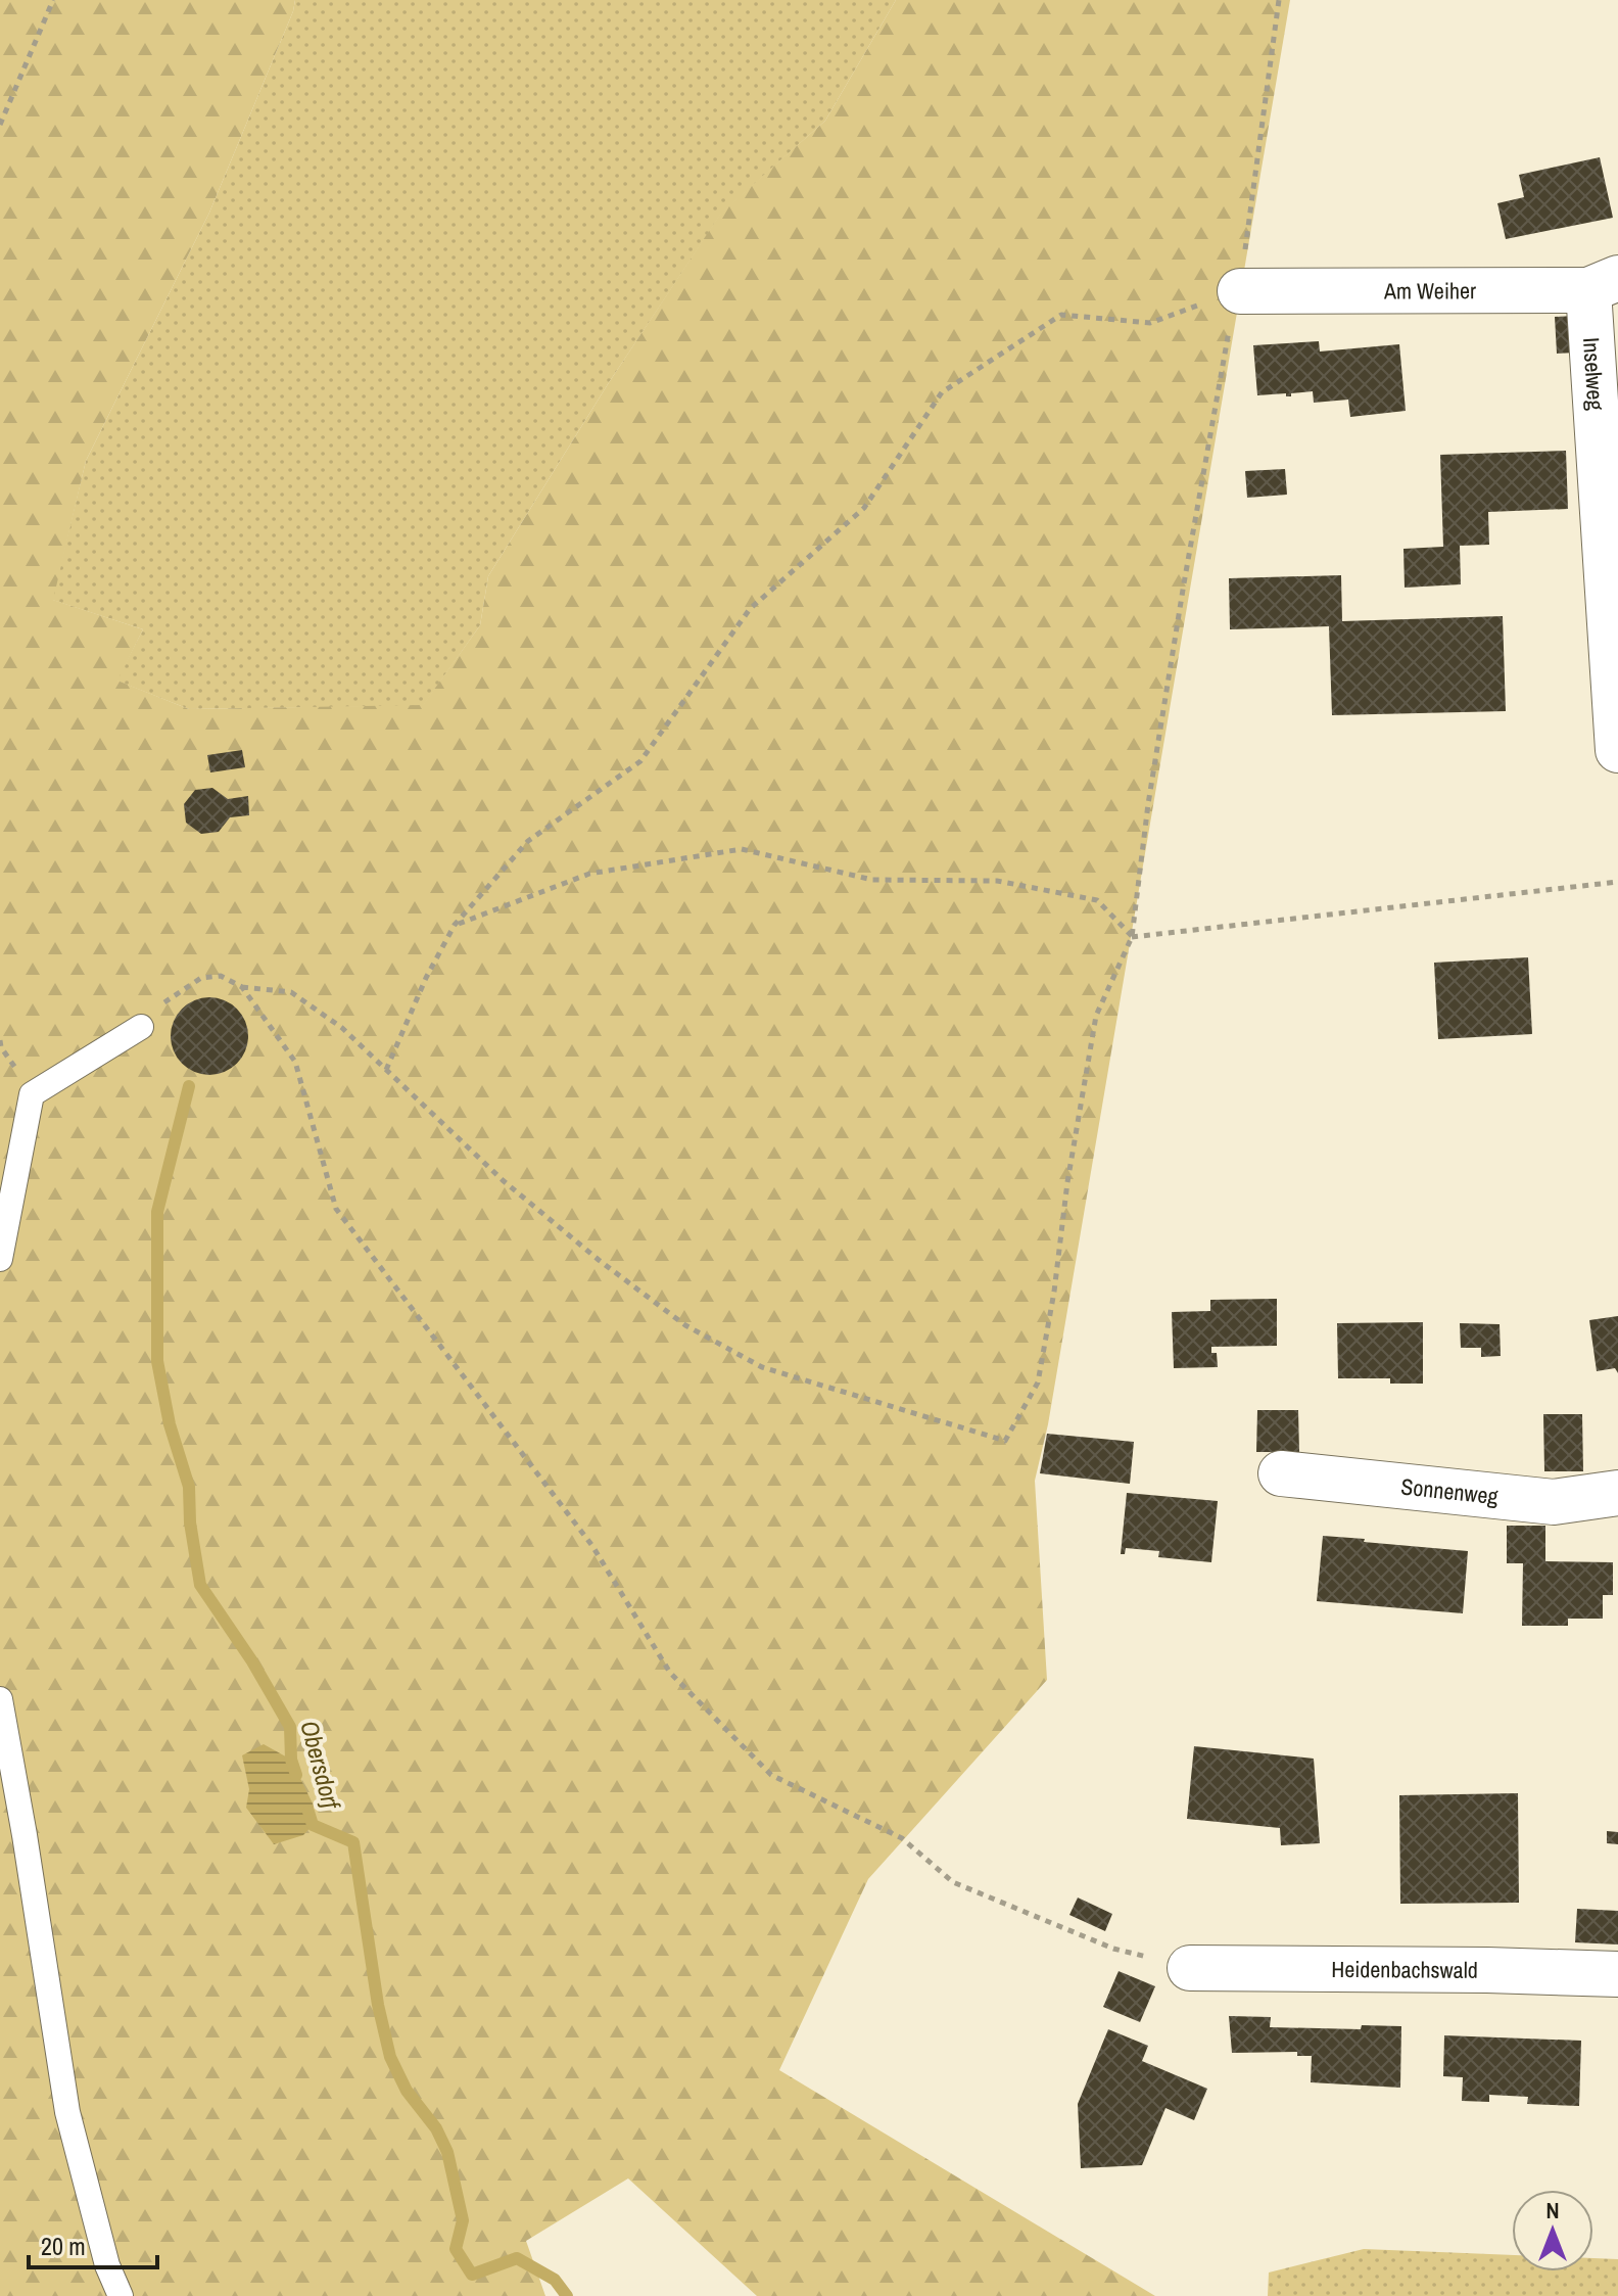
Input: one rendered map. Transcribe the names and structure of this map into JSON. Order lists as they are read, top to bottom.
{
  "streets": {
    "street": [
      "Am Weiher",
      "Inselweg",
      "Sonnenweg",
      "Heidenbachswald"
    ]
  },
  "crossings": [
    ["Am Weiher", "Inselweg"]
  ],
  "water": ["Obersdorf"],
  "scale_bar": "20 m",
  "north": "top"
}
